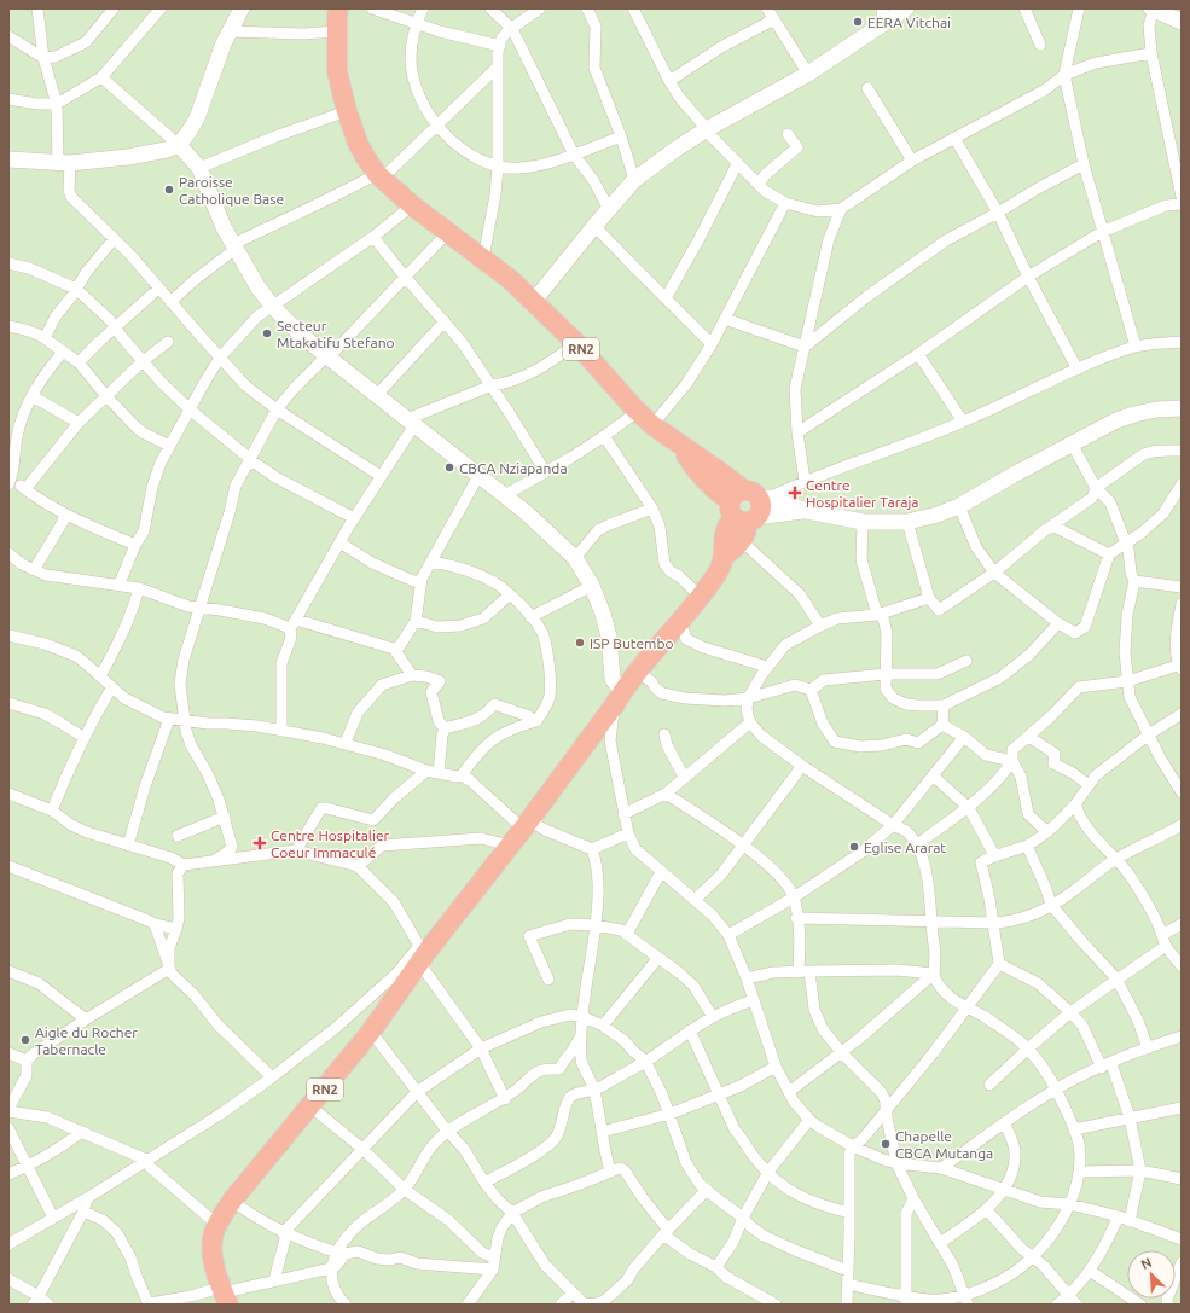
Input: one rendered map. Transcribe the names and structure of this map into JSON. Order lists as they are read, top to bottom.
{
  "streets": {
    "highway": ["RN2"]
  },
  "places": {
    "other": [
      "EERA Vitchai",
      "Paroisse Catholique Base",
      "Secteur Mtakatifu Stefano",
      "CBCA Nziapanda",
      "ISP Butembo",
      "Eglise Ararat",
      "Aigle du Rocher Tabernacle",
      "Chapelle CBCA Mutanga"
    ],
    "health": ["Centre Hospitalier Taraja", "Centre Hospitalier Coeur Immaculé"]
  },
  "north": "top left"
}
